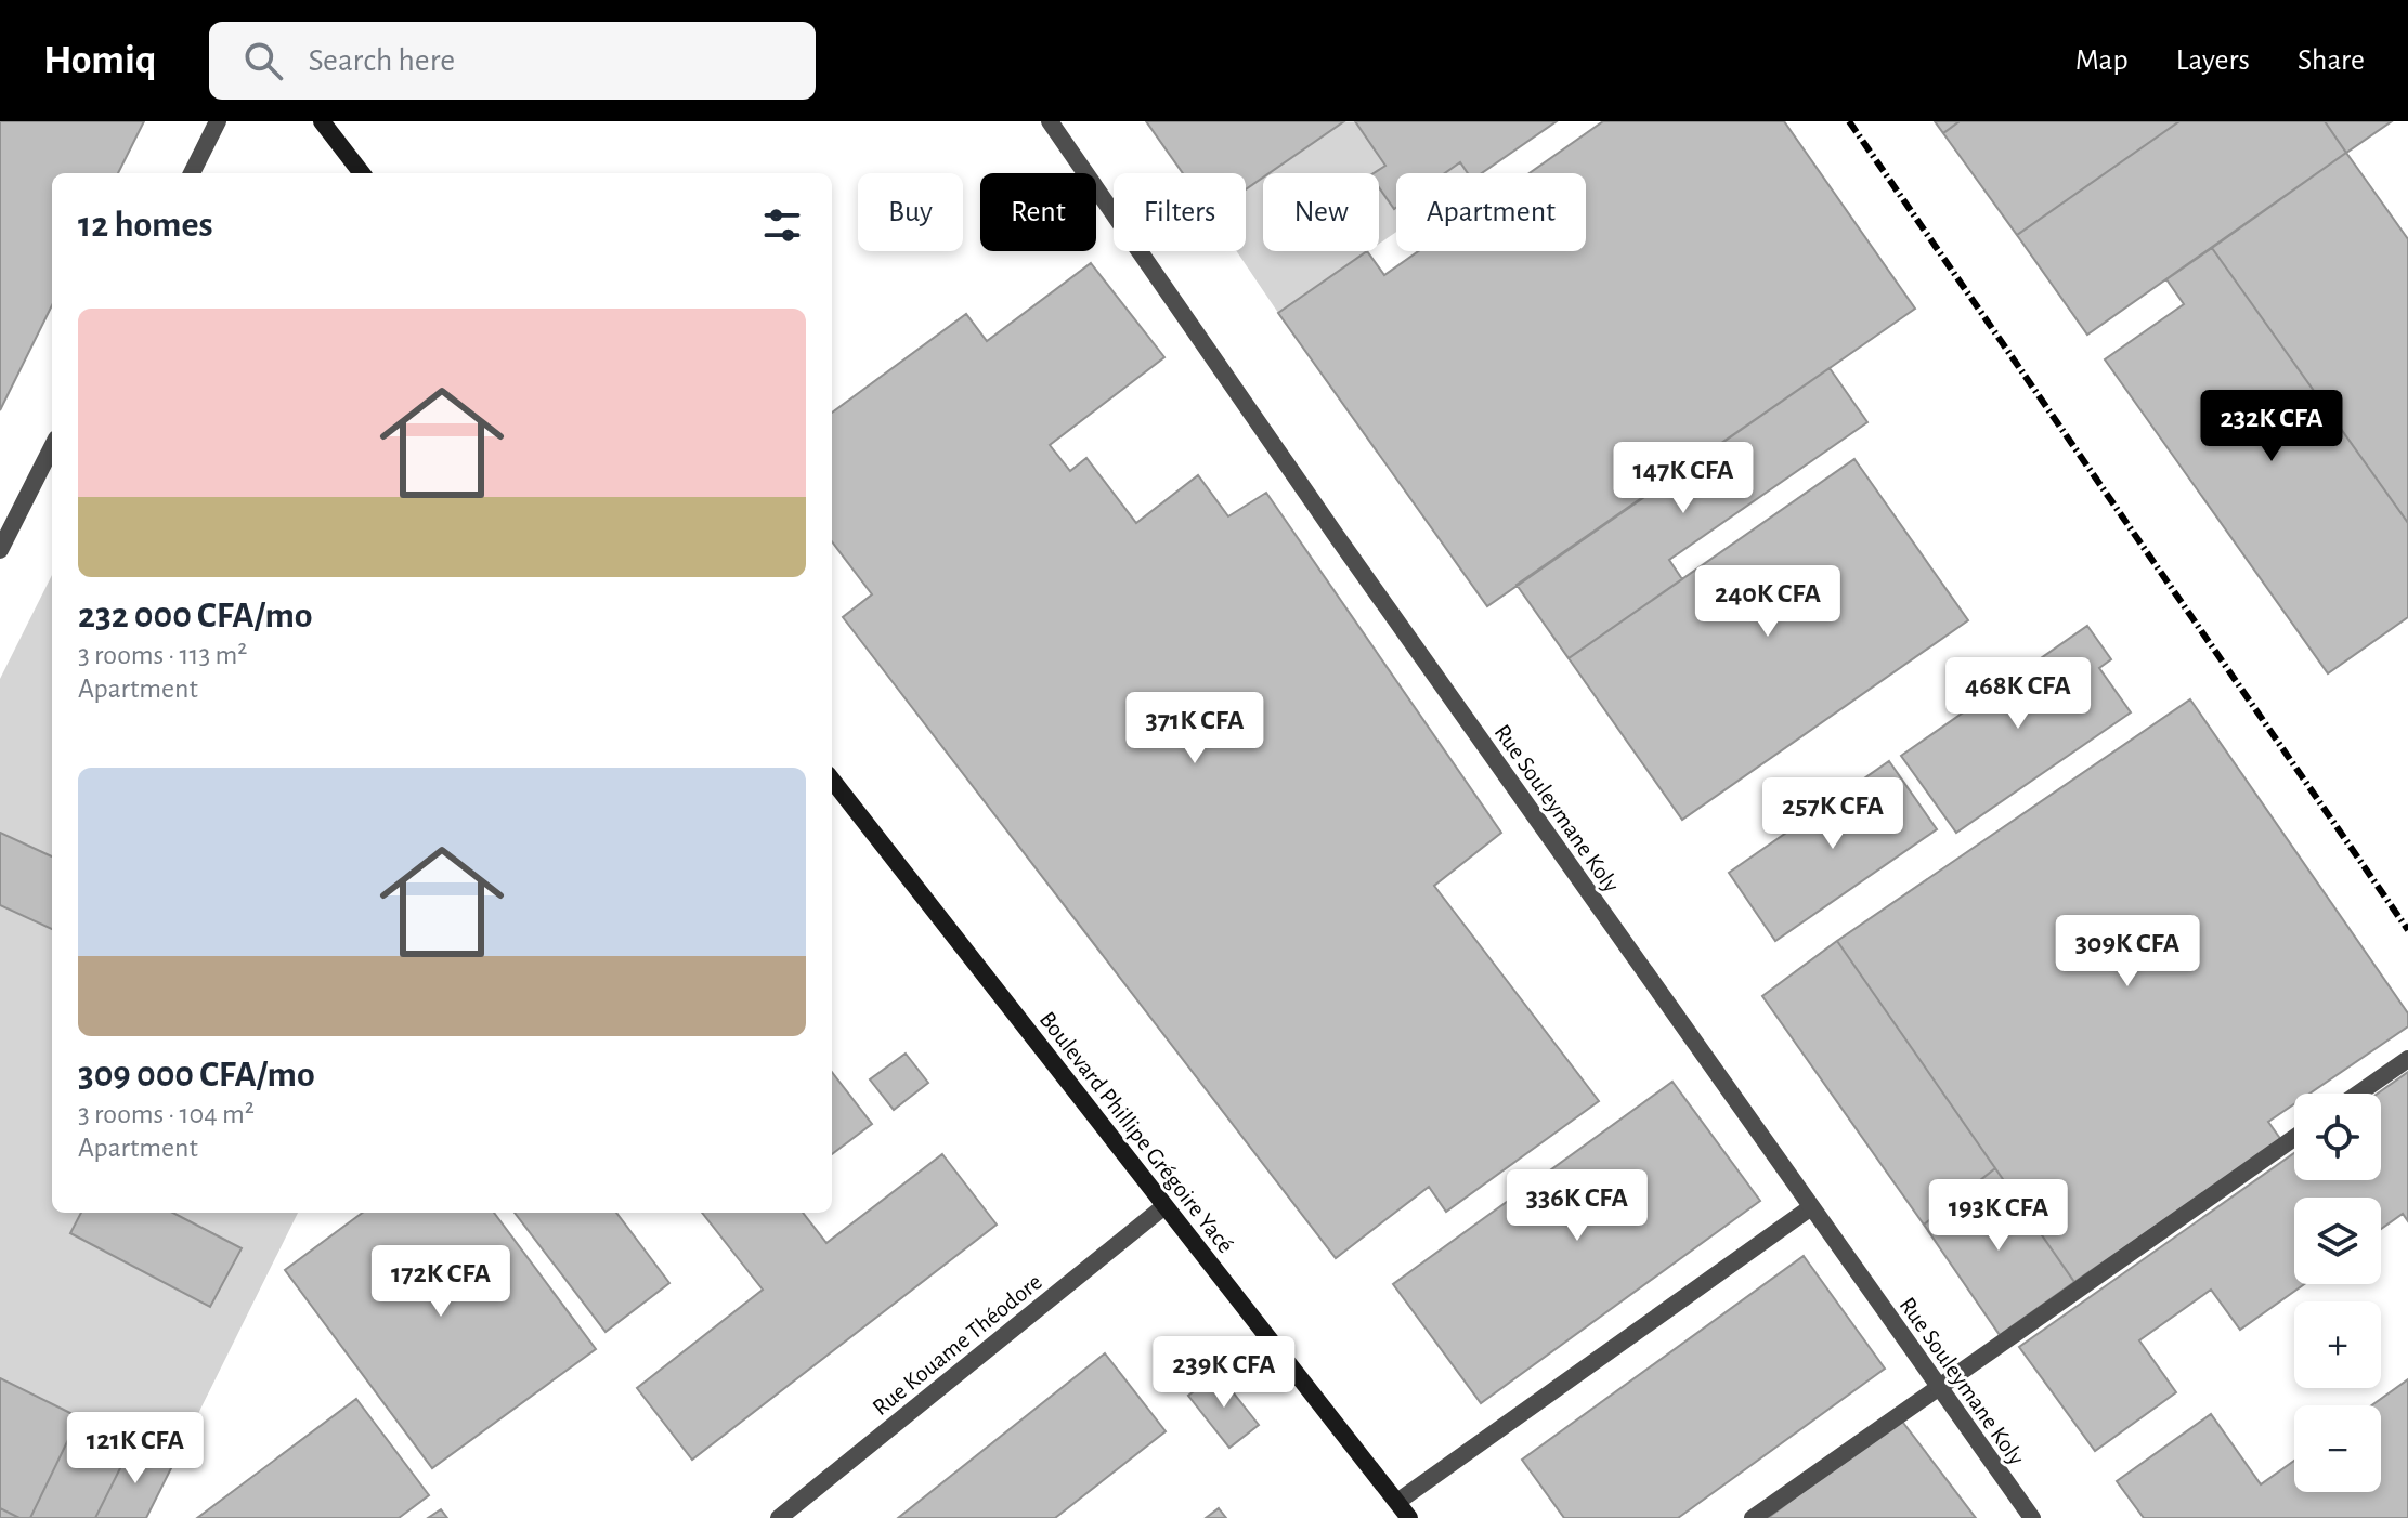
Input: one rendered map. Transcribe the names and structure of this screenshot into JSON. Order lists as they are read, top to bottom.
{
  "streets": {
    "main road": ["Boulevard Phillipe Grégoire Yacé"],
    "street": ["Rue Souleymane Koly", "Rue Kouame Théodore"]
  },
  "crossings": [
    ["Boulevard Phillipe Grégoire Yacé", "Rue Kouame Théodore"]
  ],
  "page": {
    "header": "Homiq",
    "search": "Search here",
    "nav": ["Map", "Layers", "Share"],
    "chip": [
      "Buy",
      "Rent",
      "Filters",
      "New",
      "Apartment"
    ],
    "heading": "12 homes",
    "list": [
      {
        "name": "232 000 CFA/mo",
        "note": "3 rooms · 113 m² · Apartment"
      },
      {
        "name": "309 000 CFA/mo",
        "note": "3 rooms · 104 m² · Apartment"
      }
    ],
    "price": [
      "232K CFA",
      "147K CFA",
      "240K CFA",
      "468K CFA",
      "371K CFA",
      "257K CFA",
      "309K CFA",
      "336K CFA",
      "193K CFA",
      "172K CFA",
      "239K CFA",
      "121K CFA"
    ],
    "map_buttons": ["+", "−"]
  }
}
